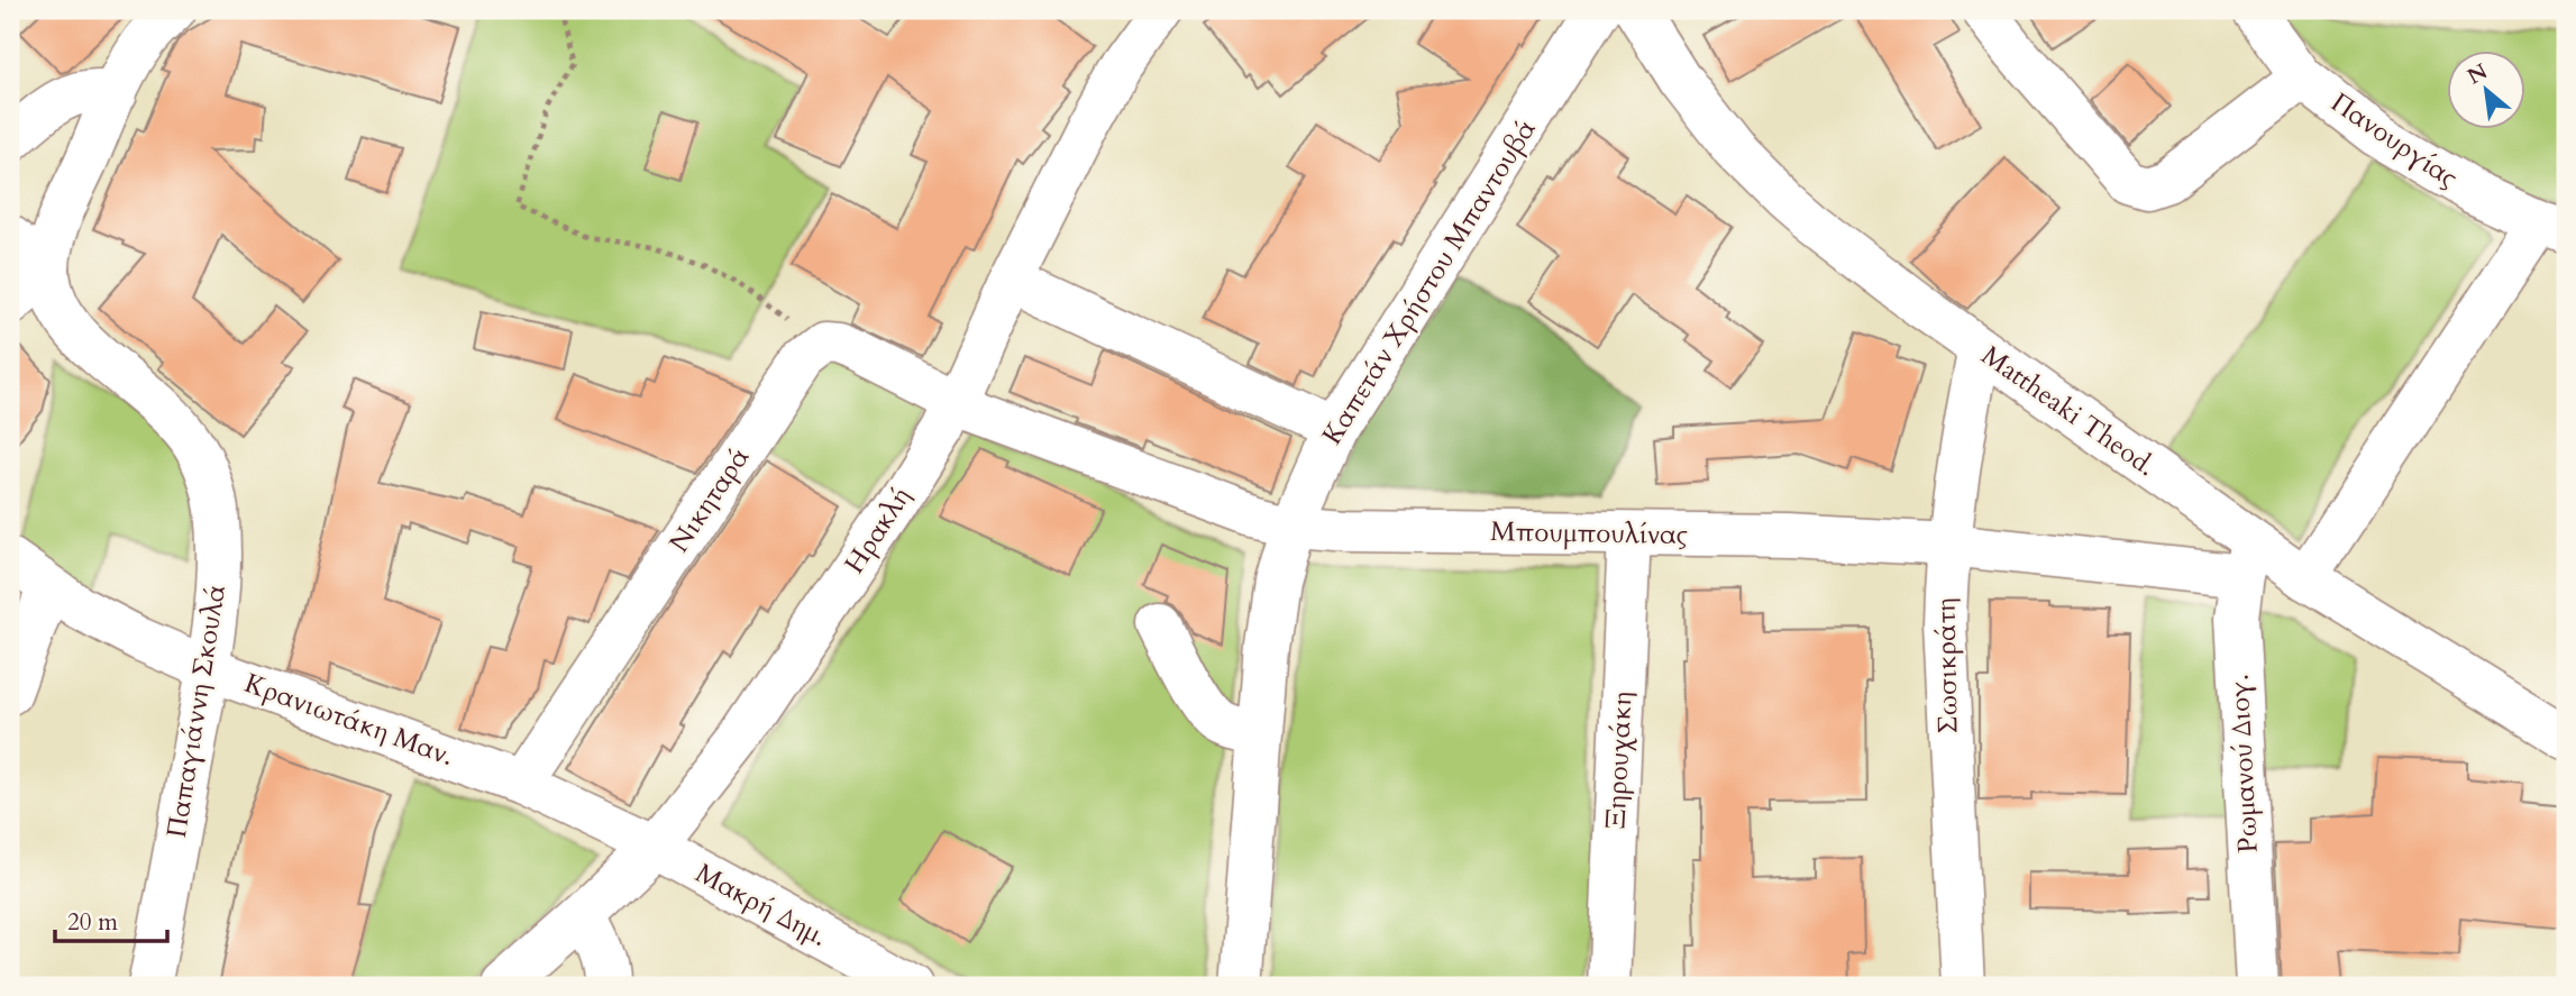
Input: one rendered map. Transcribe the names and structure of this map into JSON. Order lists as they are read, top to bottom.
{
  "streets": {
    "street": [
      "Πανουργίας",
      "Καπετάν Χρήστου Μπαντουβά",
      "Mattheaki Theod.",
      "Νικηταρά",
      "Ηρακλή",
      "Μπουμπουλίνας",
      "Σωσικράτη",
      "Παπαγιάννη Σκουλά",
      "Κρανιωτάκη Μαν.",
      "Ξηρουχάκη",
      "Ρωμανού Διογ.",
      "Μακρή Δημ."
    ]
  },
  "crossings": [
    ["Καπετάν Χρήστου Μπαντουβά", "Μπουμπουλίνας"],
    ["Mattheaki Theod.", "Μπουμπουλίνας"],
    ["Mattheaki Theod.", "Σωσικράτη"],
    ["Mattheaki Theod.", "Ρωμανού Διογ."],
    ["Νικηταρά", "Κρανιωτάκη Μαν."],
    ["Ηρακλή", "Μπουμπουλίνας"],
    ["Ηρακλή", "Κρανιωτάκη Μαν."],
    ["Ηρακλή", "Μακρή Δημ."],
    ["Μπουμπουλίνας", "Σωσικράτη"],
    ["Μπουμπουλίνας", "Ξηρουχάκη"],
    ["Μπουμπουλίνας", "Ρωμανού Διογ."],
    ["Παπαγιάννη Σκουλά", "Κρανιωτάκη Μαν."],
    ["Κρανιωτάκη Μαν.", "Μακρή Δημ."]
  ],
  "scale_bar": "20 m",
  "north": "top left"
}
